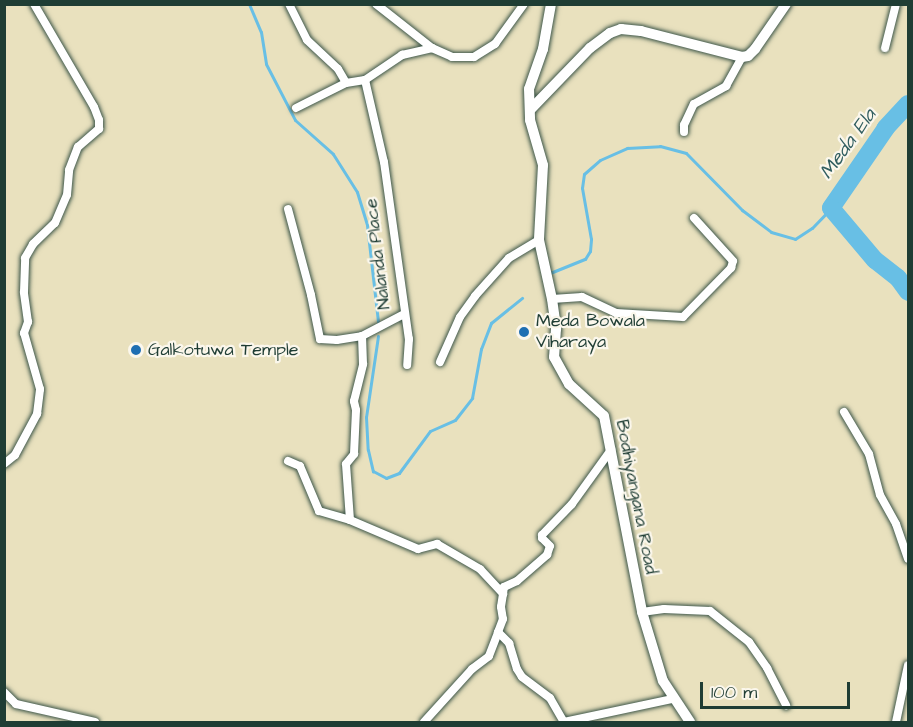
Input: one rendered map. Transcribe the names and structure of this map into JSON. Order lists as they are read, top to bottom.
{
  "streets": {
    "street": ["Nalanda Place", "Bodhiyangana Road"]
  },
  "water": ["Meda Ela"],
  "places": ["Meda Bowala Viharaya", "Galkotuwa Temple"],
  "scale_bar": "100 m"
}
